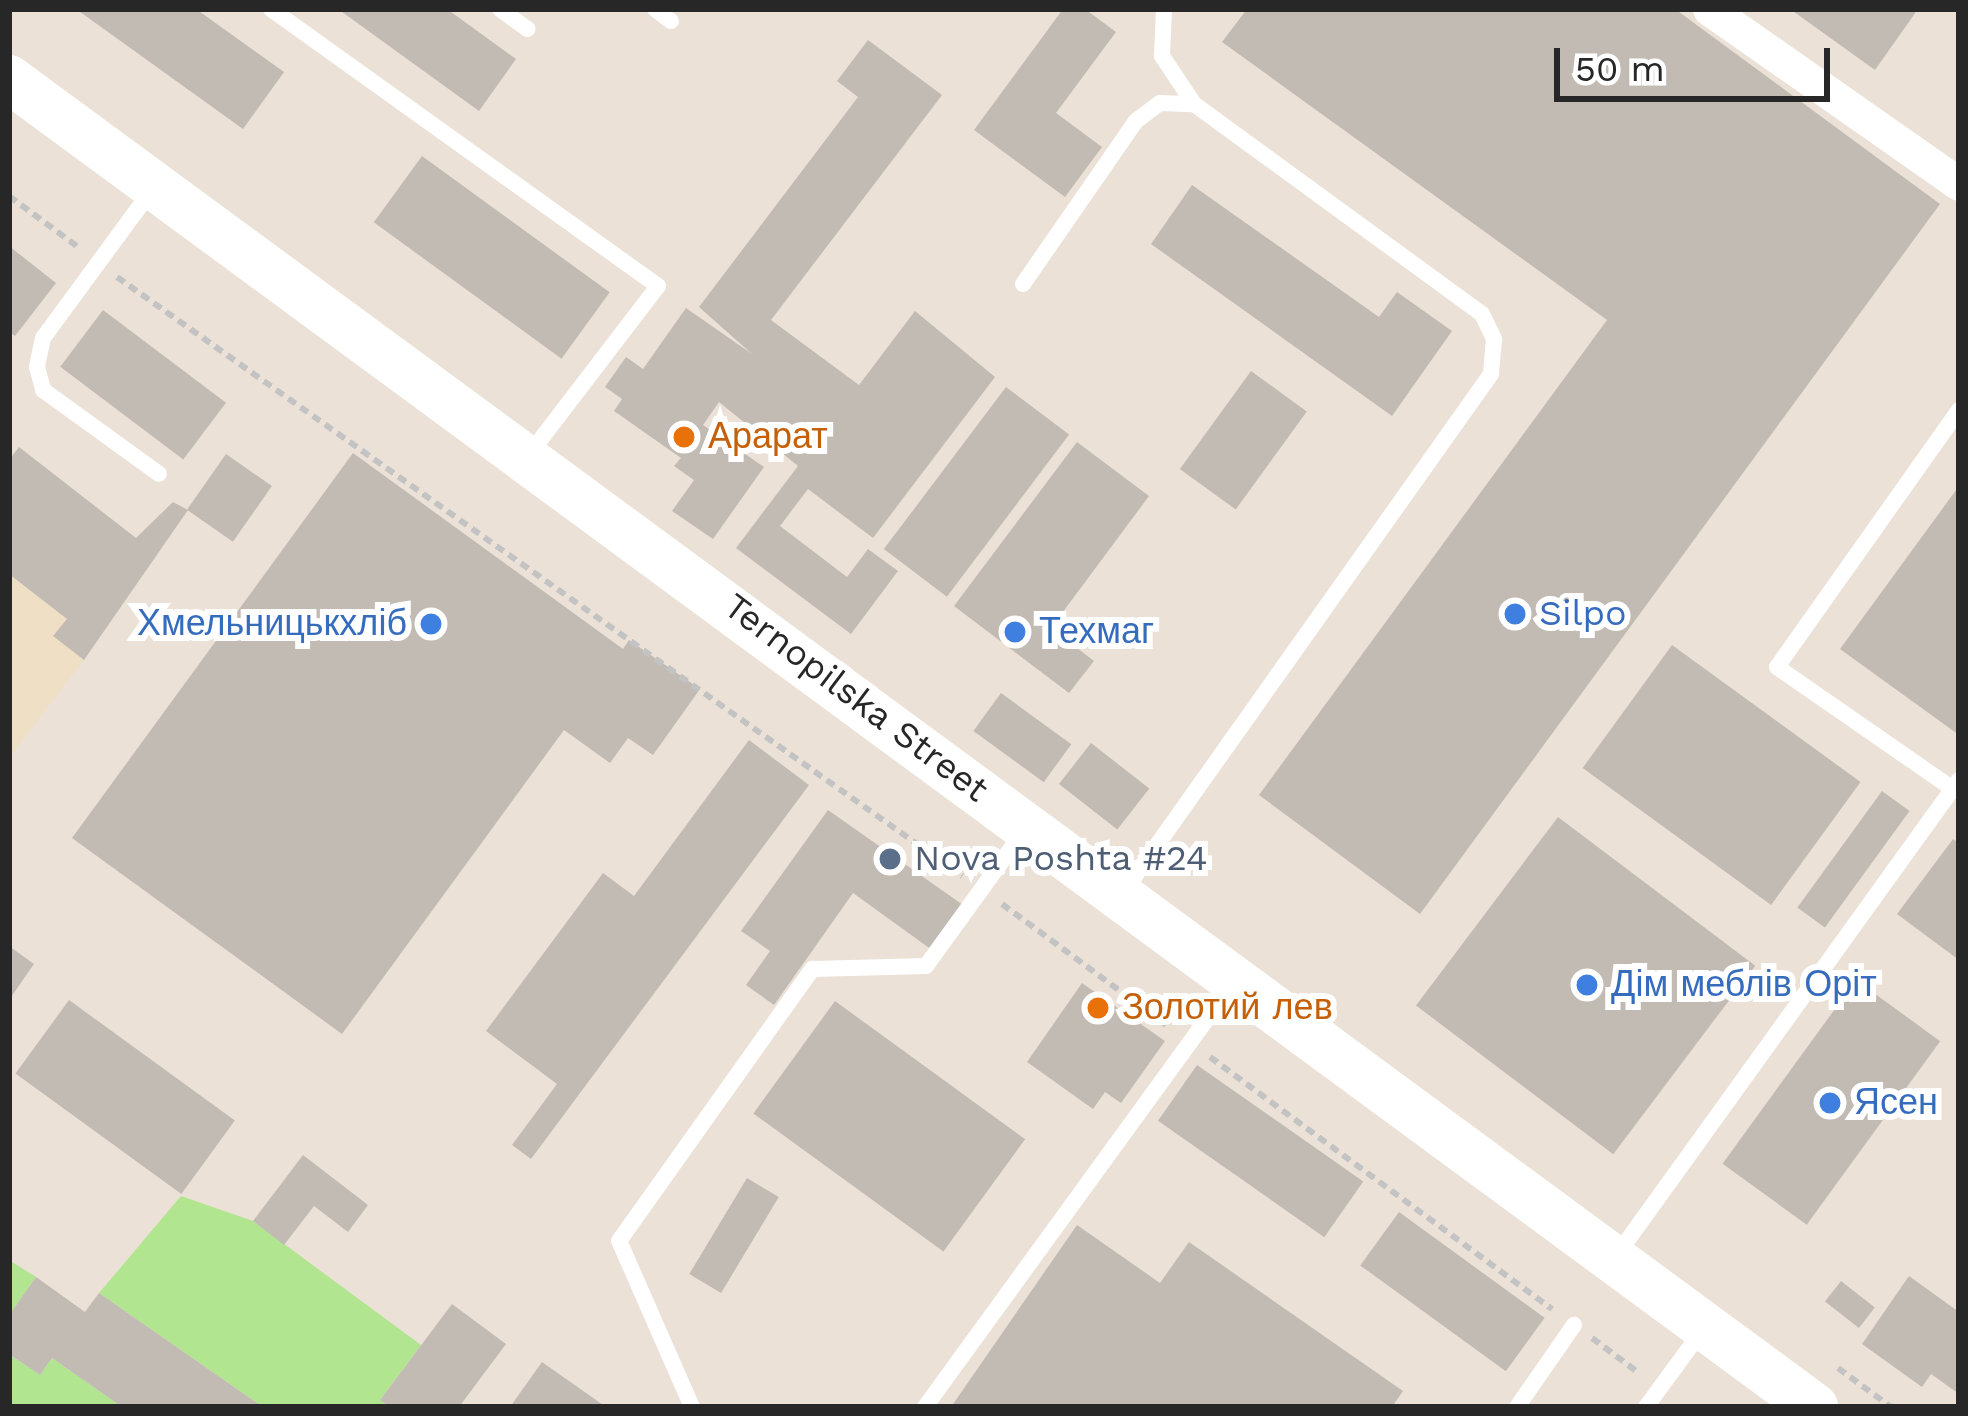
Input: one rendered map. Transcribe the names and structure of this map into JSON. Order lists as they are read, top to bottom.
{
  "streets": {
    "main road": ["Ternopilska Street"]
  },
  "places": [
    "Арарат",
    "Silpo",
    "Хмельницькхліб",
    "Техмаг",
    "Nova Poshta #24",
    "Дім меблів Оріт",
    "Золотий лев",
    "Ясен"
  ],
  "scale_bar": "50 m"
}
